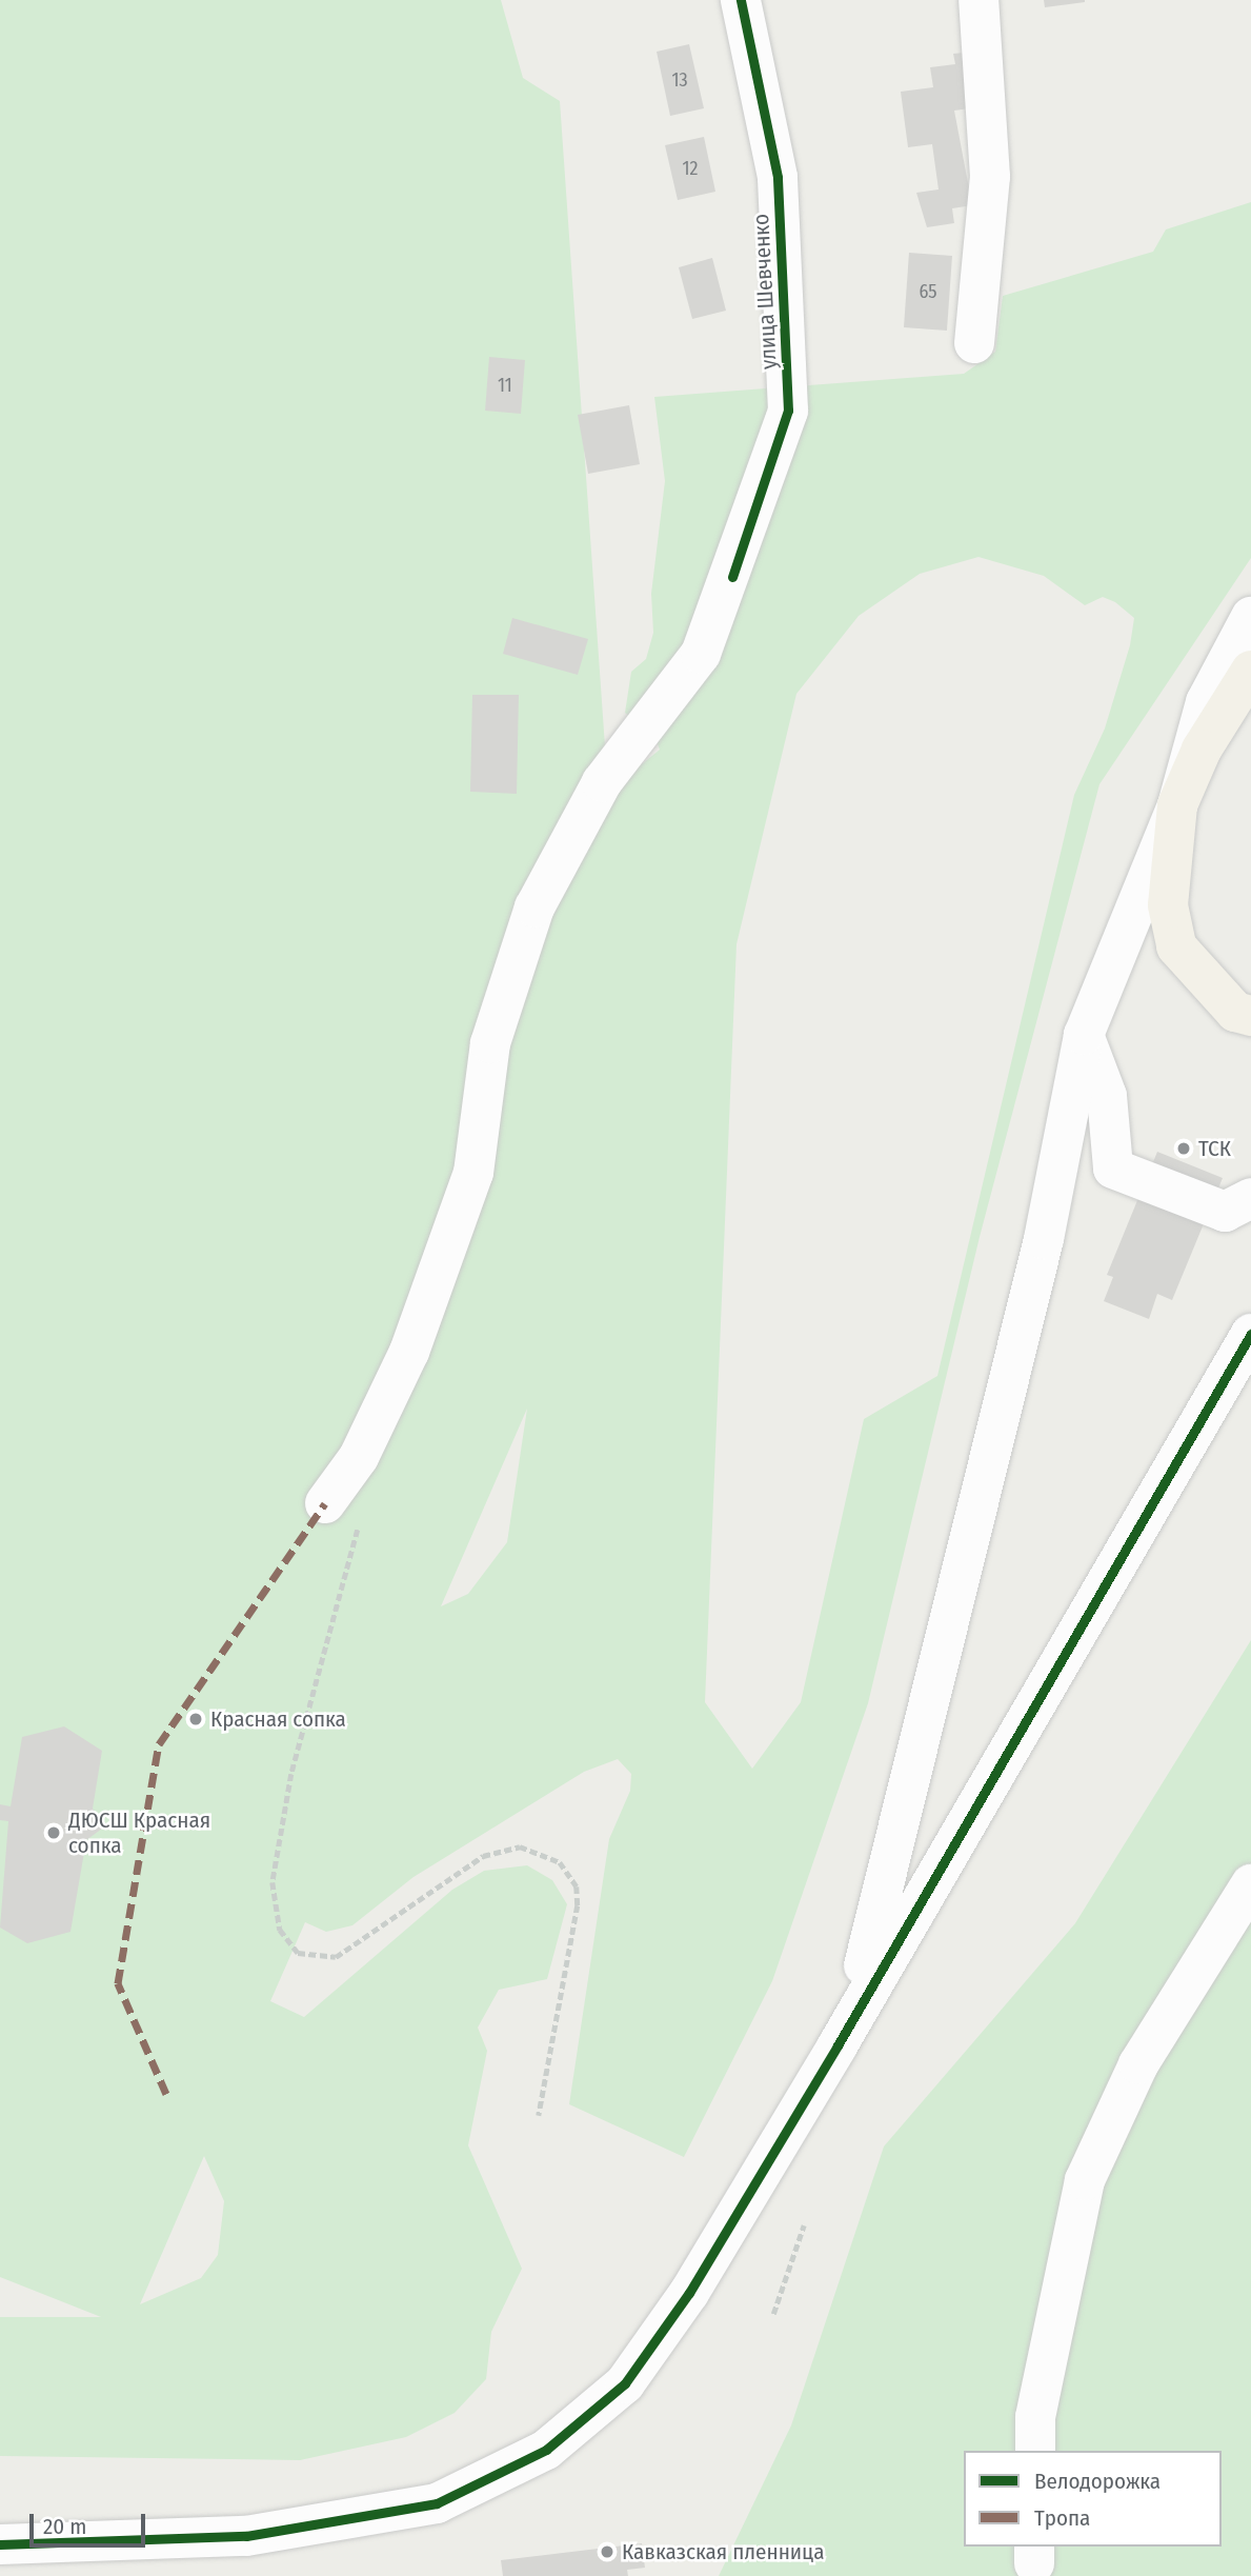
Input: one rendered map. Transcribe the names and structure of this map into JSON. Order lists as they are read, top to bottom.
{
  "streets": {
    "street": ["улица Шевченко"]
  },
  "places": [
    "ТСК",
    "Красная сопка",
    "ДЮСШ Красная сопка",
    "Кавказская пленница"
  ],
  "house_numbers": [
    "13",
    "12",
    "65",
    "11"
  ],
  "legend": ["Велодорожка", "Тропа"],
  "scale_bar": "20 m"
}
